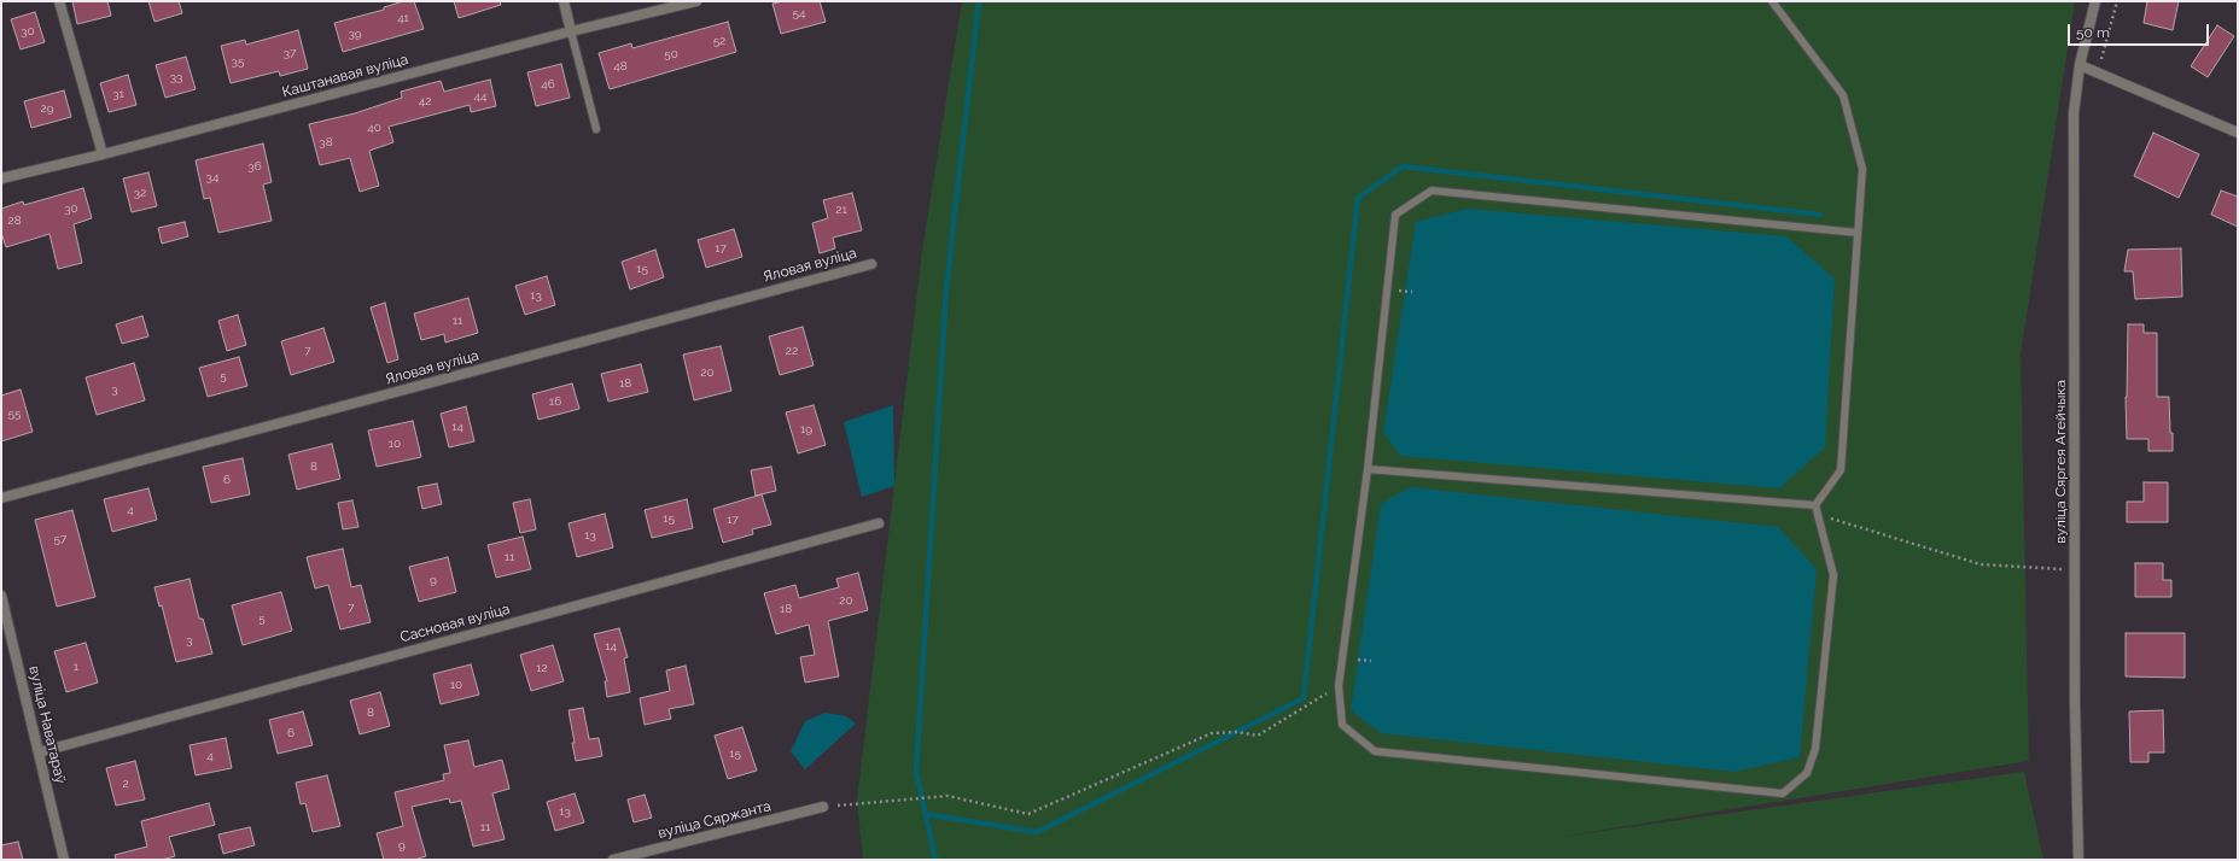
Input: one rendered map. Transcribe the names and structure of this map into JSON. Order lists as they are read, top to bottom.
{
  "streets": {
    "street": [
      "Каштанавая вуліца",
      "Яловая вуліца",
      "вуліца Сяргея Агейчыка",
      "Сасновая вуліца",
      "вуліца Наватараў",
      "вуліца Сяржанта"
    ]
  },
  "crossings": [
    ["Сасновая вуліца", "вуліца Наватараў"]
  ],
  "house_numbers": [
    "54",
    "41",
    "30",
    "39",
    "52",
    "37",
    "50",
    "35",
    "48",
    "33",
    "46",
    "31",
    "44",
    "42",
    "29",
    "40",
    "38",
    "36",
    "34",
    "32",
    "30",
    "21",
    "28",
    "17",
    "15",
    "13",
    "11",
    "7",
    "22",
    "20",
    "5",
    "18",
    "3",
    "16",
    "55",
    "14",
    "19",
    "10",
    "8",
    "6",
    "4",
    "15",
    "17",
    "13",
    "57",
    "11",
    "9",
    "20",
    "7",
    "18",
    "5",
    "3",
    "14",
    "1",
    "12",
    "10",
    "8",
    "6",
    "15",
    "4",
    "2",
    "13",
    "11",
    "9"
  ],
  "scale_bar": "50 m"
}
